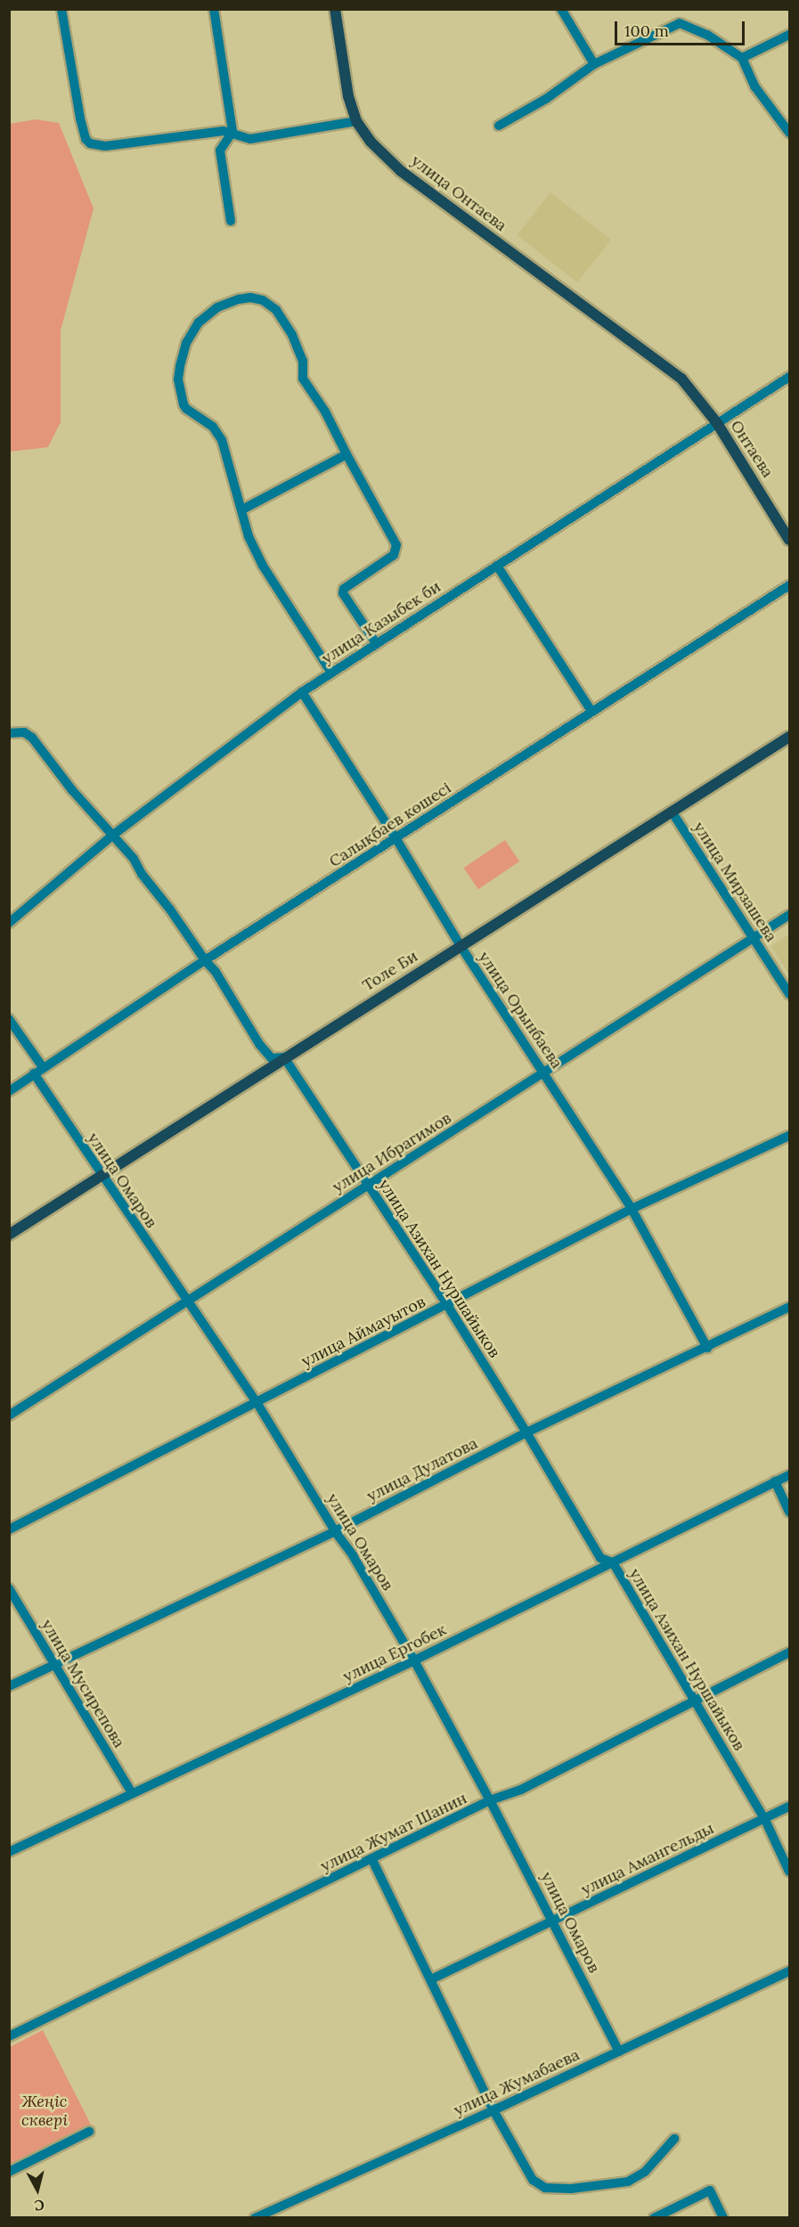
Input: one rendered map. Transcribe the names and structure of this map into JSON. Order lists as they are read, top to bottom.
{
  "streets": {
    "main road": ["улица Онтаева", "Онтаева", "Толе Би"],
    "street": [
      "улица Казыбек би",
      "Салықбаев көшесі",
      "улица Мирзашева",
      "улица Орынбаева",
      "улица Ибрагимов",
      "улица Омаров",
      "улица Азихан Нуршайыков",
      "улица Аймауытов",
      "улица Дулатова",
      "улица Ергобек",
      "улица Мусирепова",
      "улица Жумат Шанин",
      "улица Амангельды",
      "улица Жумабаева"
    ]
  },
  "crossings": [
    ["улица Онтаева", "Онтаева"],
    ["Онтаева", "улица Казыбек би"],
    ["улица Казыбек би", "улица Орынбаева"],
    ["Салықбаев көшесі", "улица Орынбаева"],
    ["Салықбаев көшесі", "улица Омаров"],
    ["улица Мирзашева", "Толе Би"],
    ["улица Мирзашева", "улица Ибрагимов"],
    ["Толе Би", "улица Орынбаева"],
    ["Толе Би", "улица Омаров"],
    ["Толе Би", "улица Азихан Нуршайыков"],
    ["улица Орынбаева", "улица Ибрагимов"],
    ["улица Орынбаева", "улица Аймауытов"],
    ["улица Орынбаева", "улица Дулатова"],
    ["улица Ибрагимов", "улица Омаров"],
    ["улица Ибрагимов", "улица Азихан Нуршайыков"],
    ["улица Омаров", "улица Аймауытов"],
    ["улица Омаров", "улица Дулатова"],
    ["улица Омаров", "улица Ергобек"],
    ["улица Омаров", "улица Жумат Шанин"],
    ["улица Омаров", "улица Амангельды"],
    ["улица Омаров", "улица Жумабаева"],
    ["улица Азихан Нуршайыков", "улица Аймауытов"],
    ["улица Азихан Нуршайыков", "улица Дулатова"],
    ["улица Азихан Нуршайыков", "улица Ергобек"],
    ["улица Азихан Нуршайыков", "улица Жумат Шанин"],
    ["улица Азихан Нуршайыков", "улица Амангельды"],
    ["улица Дулатова", "улица Мусирепова"],
    ["улица Ергобек", "улица Мусирепова"]
  ],
  "parks": ["Жеңіс сквері"],
  "scale_bar": "100 m",
  "north": "bottom"
}
